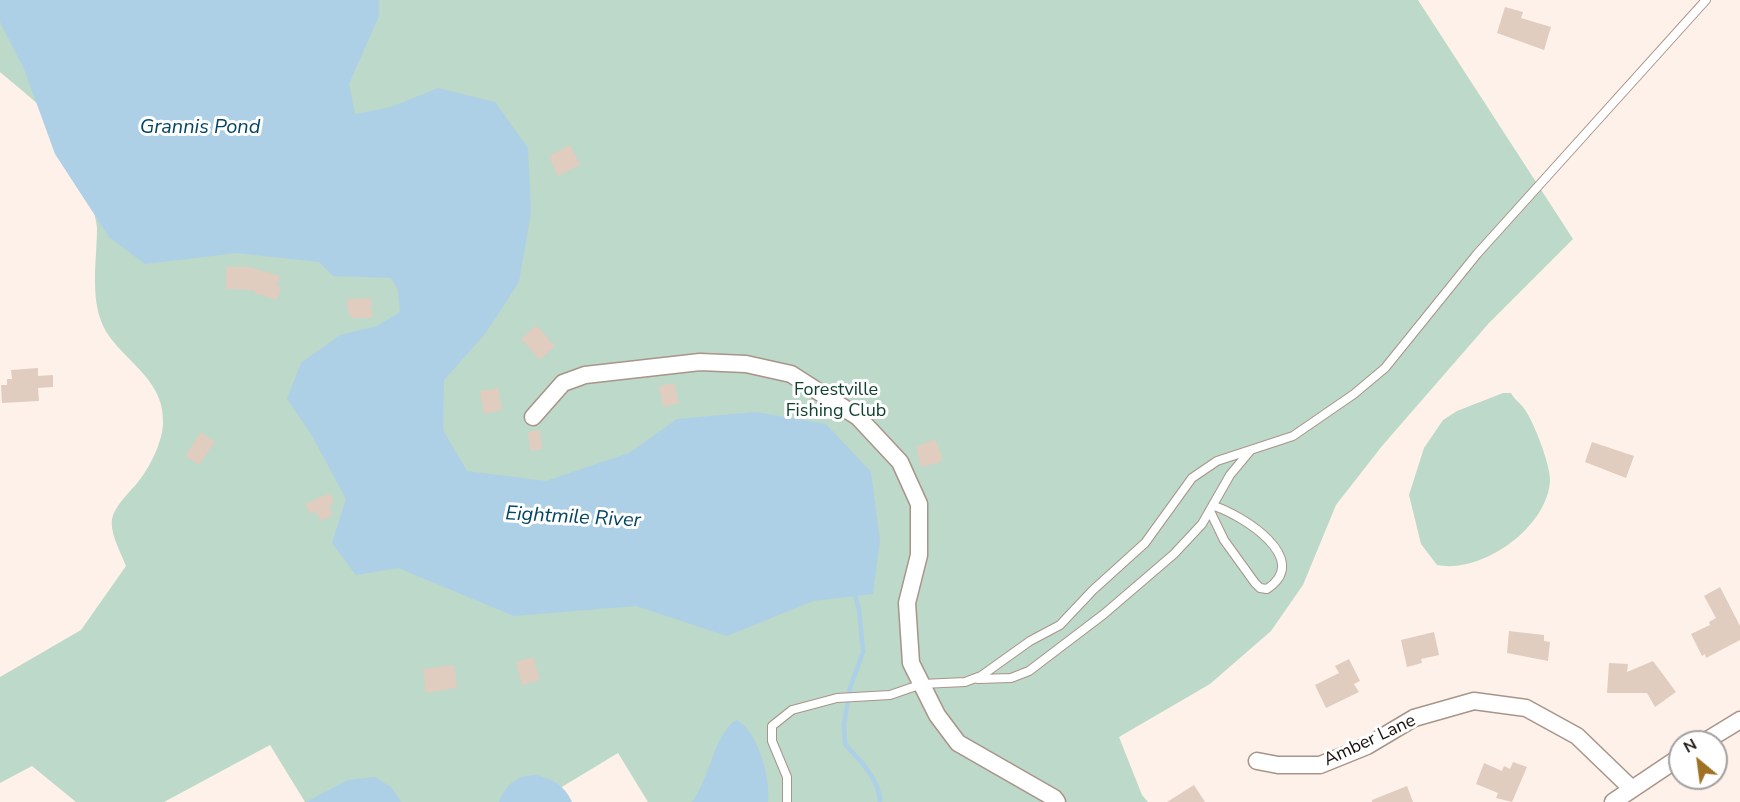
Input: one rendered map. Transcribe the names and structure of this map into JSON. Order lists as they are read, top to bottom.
{
  "streets": {
    "street": ["Amber Lane"]
  },
  "water": ["Grannis Pond", "Eightmile River"],
  "parks": ["Forestville Fishing Club"],
  "north": "top left"
}
